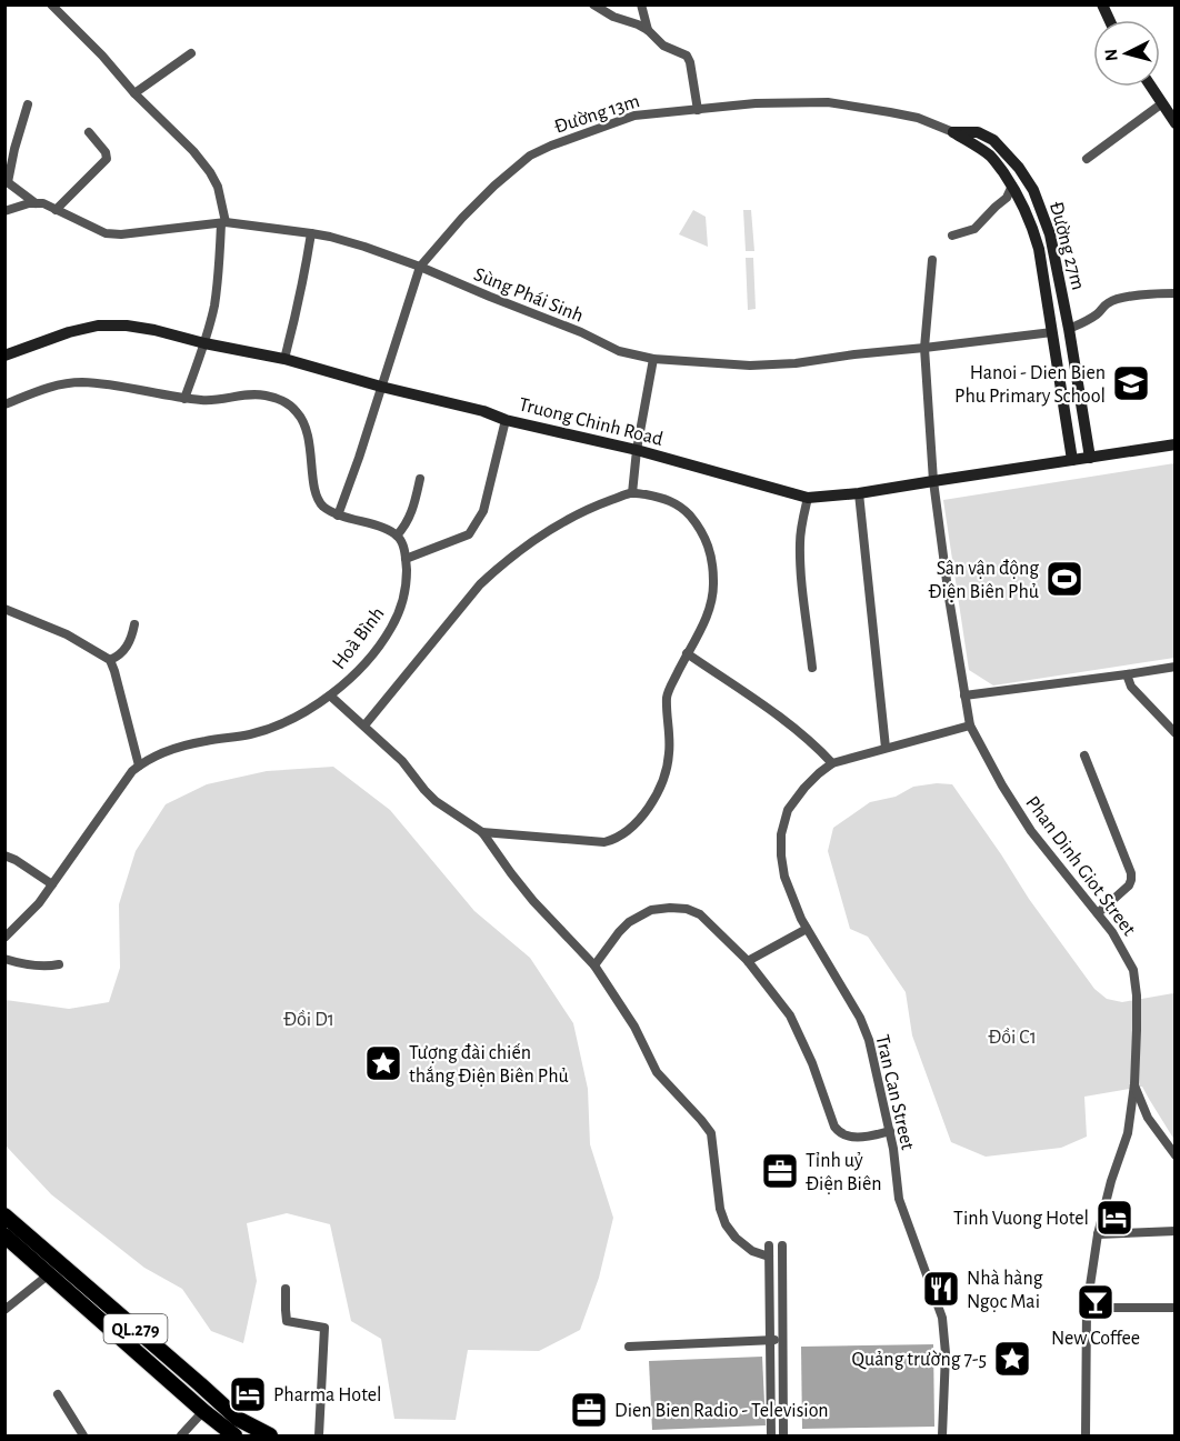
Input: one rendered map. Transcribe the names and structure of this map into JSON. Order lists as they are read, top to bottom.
{
  "streets": {
    "highway": ["QL.279"],
    "street": [
      "Đường 13m",
      "Đường 27m",
      "Sùng Phái Sinh",
      "Truong Chinh Road",
      "Hoà Bình",
      "Phan Dinh Giot Street",
      "Tran Can Street"
    ]
  },
  "crossings": [
    ["Đường 13m", "Đường 27m"],
    ["Đường 13m", "Sùng Phái Sinh"],
    ["Đường 13m", "Truong Chinh Road"],
    ["Đường 27m", "Sùng Phái Sinh"],
    ["Đường 27m", "Truong Chinh Road"],
    ["Sùng Phái Sinh", "Phan Dinh Giot Street"],
    ["Truong Chinh Road", "Phan Dinh Giot Street"],
    ["Phan Dinh Giot Street", "Tran Can Street"]
  ],
  "parks": ["Đồi D1", "Đồi C1"],
  "places": {
    "school or university": ["Hanoi - Dien Bien Phu Primary School"],
    "sports": ["Sân vận động Điện Biên Phủ"],
    "place": ["Tượng đài chiến thắng Điện Biên Phủ", "Quảng trường 7-5"],
    "office": ["Tỉnh uỷ Điện Biên", "Dien Bien Radio - Television"],
    "hotel": ["Tinh Vuong Hotel", "Pharma Hotel"],
    "restaurant": ["Nhà hàng Ngọc Mai"],
    "bar": ["New Coffee"]
  },
  "north": "left"
}
